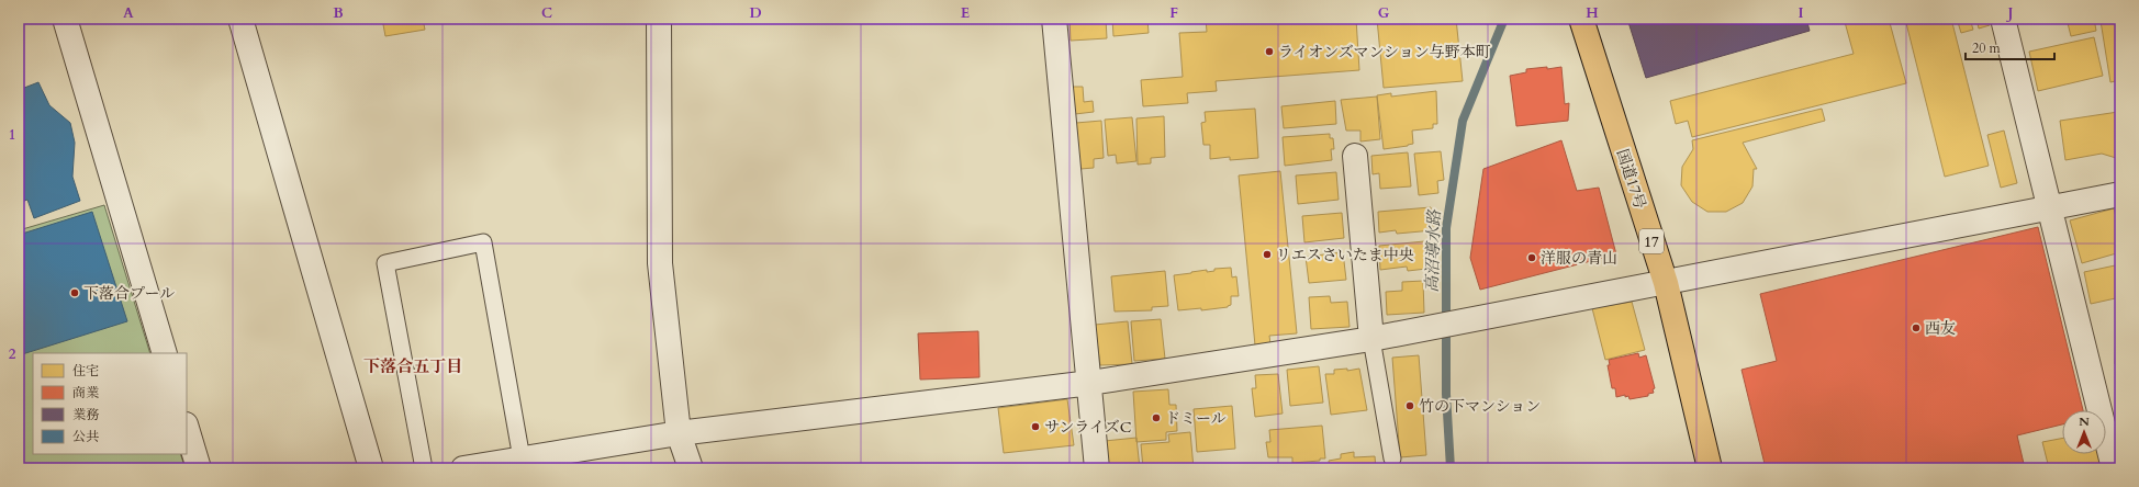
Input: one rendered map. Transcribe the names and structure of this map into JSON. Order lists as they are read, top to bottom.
{
  "streets": {
    "highway": ["国道17号", "17"]
  },
  "districts": ["下落合五丁目"],
  "water": ["高沼導水路"],
  "places": [
    "ライオンズマンション与野本町",
    "リエスさいたま中央",
    "洋服の青山",
    "下落合プール",
    "西友",
    "竹の下マンション",
    "ドミール",
    "サンライズC"
  ],
  "legend": [
    "住宅",
    "商業",
    "業務",
    "公共"
  ],
  "scale_bar": "20 m",
  "north": "top",
  "grid": {
    "columns": [
      "A",
      "B",
      "C",
      "D",
      "E",
      "F",
      "G",
      "H",
      "I",
      "J"
    ],
    "rows": ["1", "2"]
  }
}
